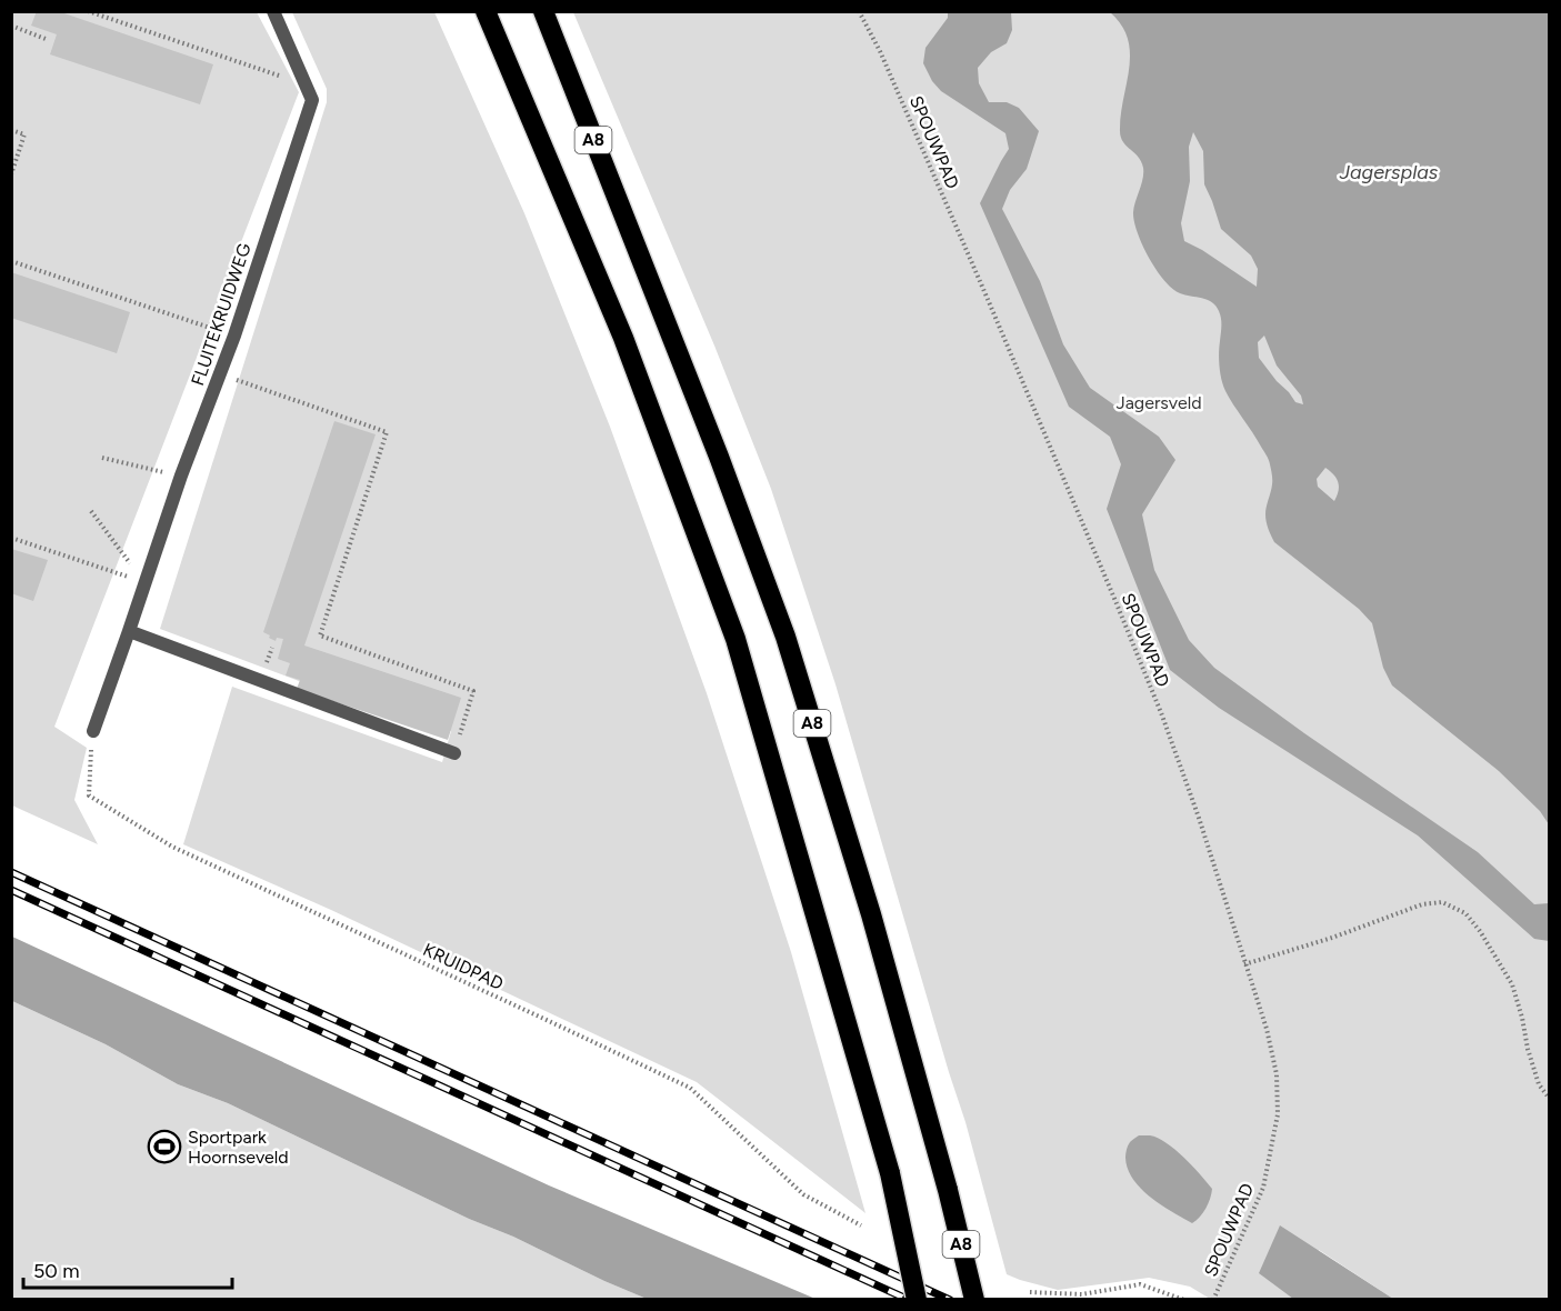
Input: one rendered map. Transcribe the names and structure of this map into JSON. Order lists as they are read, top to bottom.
{
  "streets": {
    "highway": ["A8"],
    "street": ["FLUITEKRUIDWEG"],
    "path": ["SPOUWPAD", "KRUIDPAD"]
  },
  "crossings": [
    ["FLUITEKRUIDWEG", "KRUIDPAD"]
  ],
  "water": ["Jagersplas"],
  "parks": ["Jagersveld"],
  "places": {
    "sports": ["Sportpark Hoornseveld"]
  },
  "scale_bar": "50 m"
}
